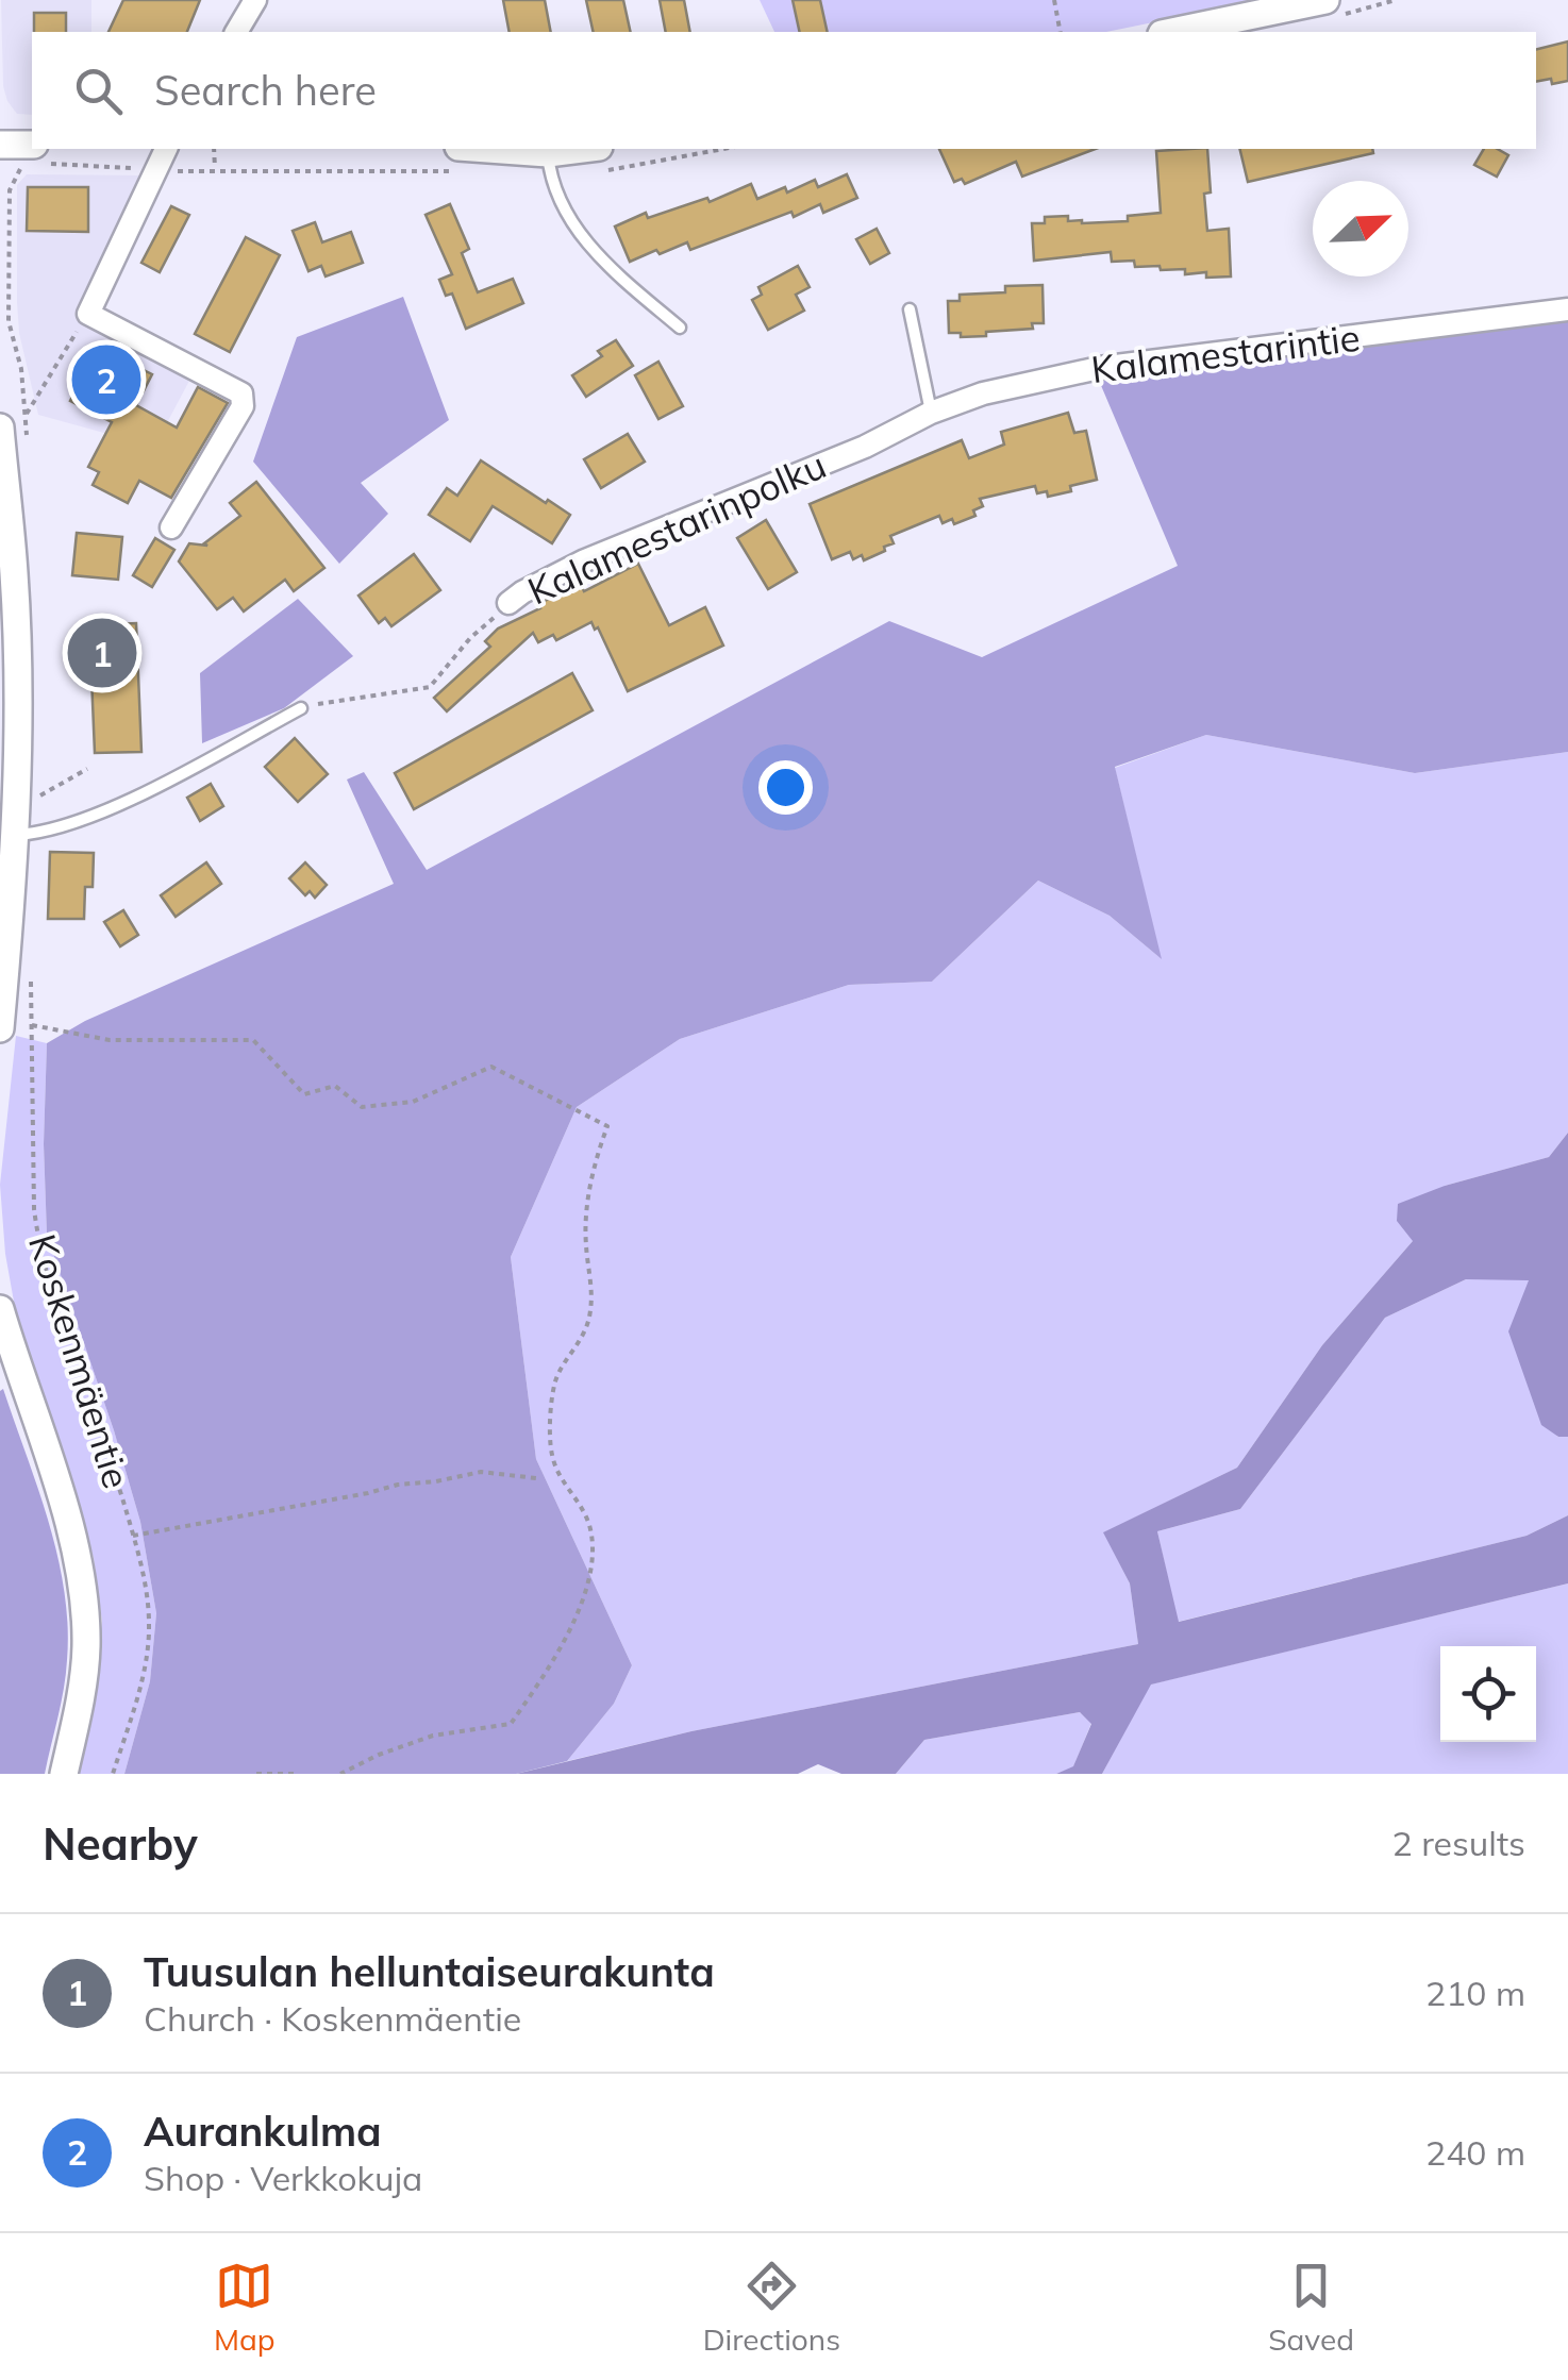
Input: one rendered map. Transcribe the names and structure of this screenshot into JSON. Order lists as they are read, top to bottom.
{
  "streets": {
    "street": ["Kalamestarintie", "Kalamestarinpolku", "Koskenmäentie"]
  },
  "crossings": [
    ["Kalamestarintie", "Kalamestarinpolku"]
  ],
  "north": "top right",
  "page": {
    "search": "Search here",
    "pins": ["2", "1"],
    "heading": ["Nearby", "2 results"],
    "list": [
      {
        "mark": "1",
        "name": "Tuusulan helluntaiseurakunta",
        "note": "Church · Koskenmäentie",
        "value": "210 m"
      },
      {
        "mark": "2",
        "name": "Aurankulma",
        "note": "Shop · Verkkokuja",
        "value": "240 m"
      }
    ],
    "nav": ["Map", "Directions", "Saved"]
  }
}
